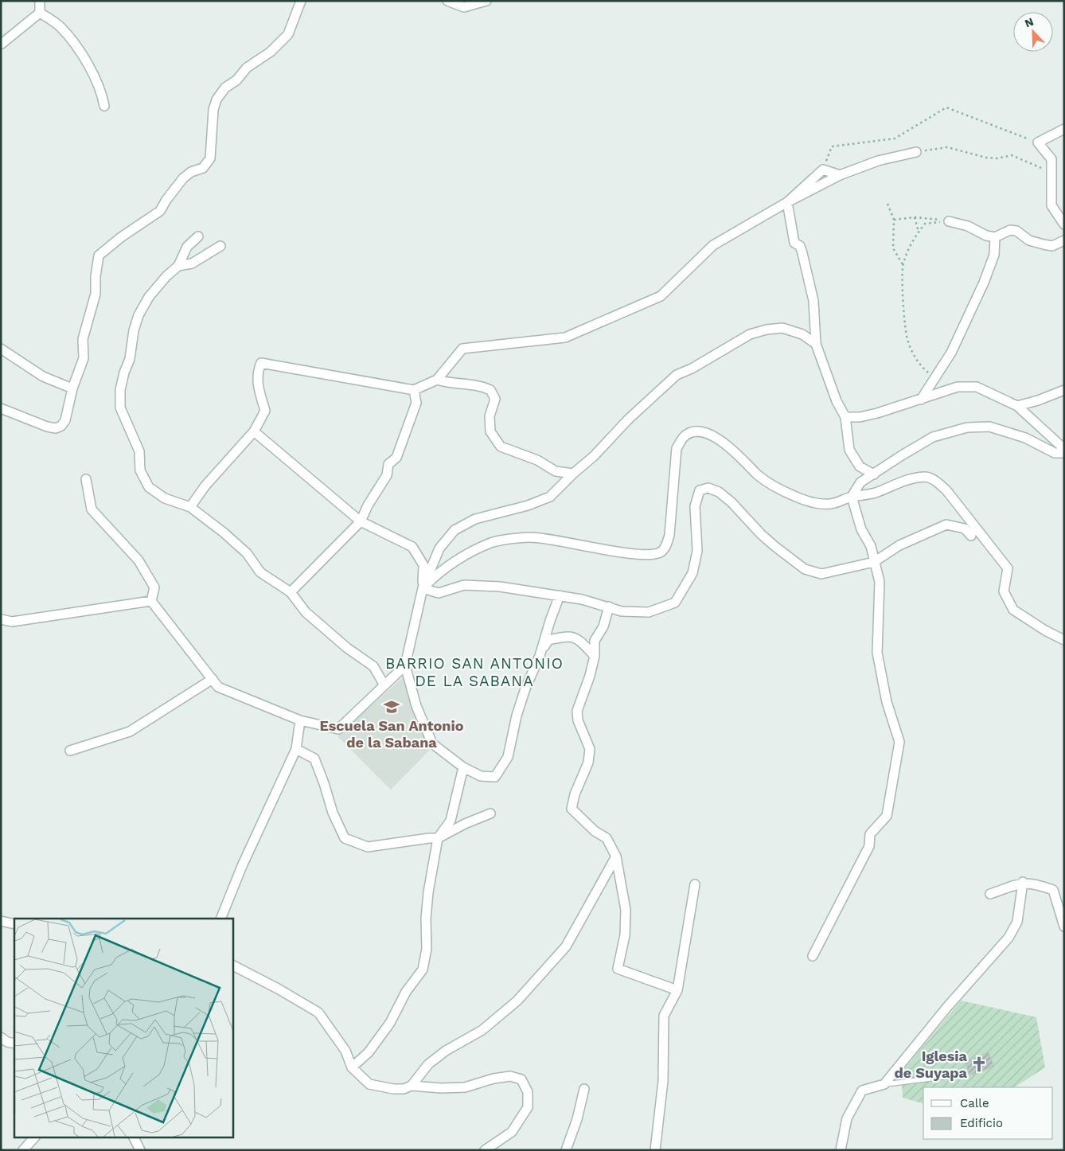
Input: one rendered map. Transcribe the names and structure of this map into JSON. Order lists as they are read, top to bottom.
{
  "districts": ["BARRIO SAN ANTONIO DE LA SABANA"],
  "places": {
    "school or university": ["Escuela San Antonio de la Sabana"],
    "church": ["Iglesia de Suyapa"]
  },
  "legend": ["Calle", "Edificio"],
  "north": "top left"
}
